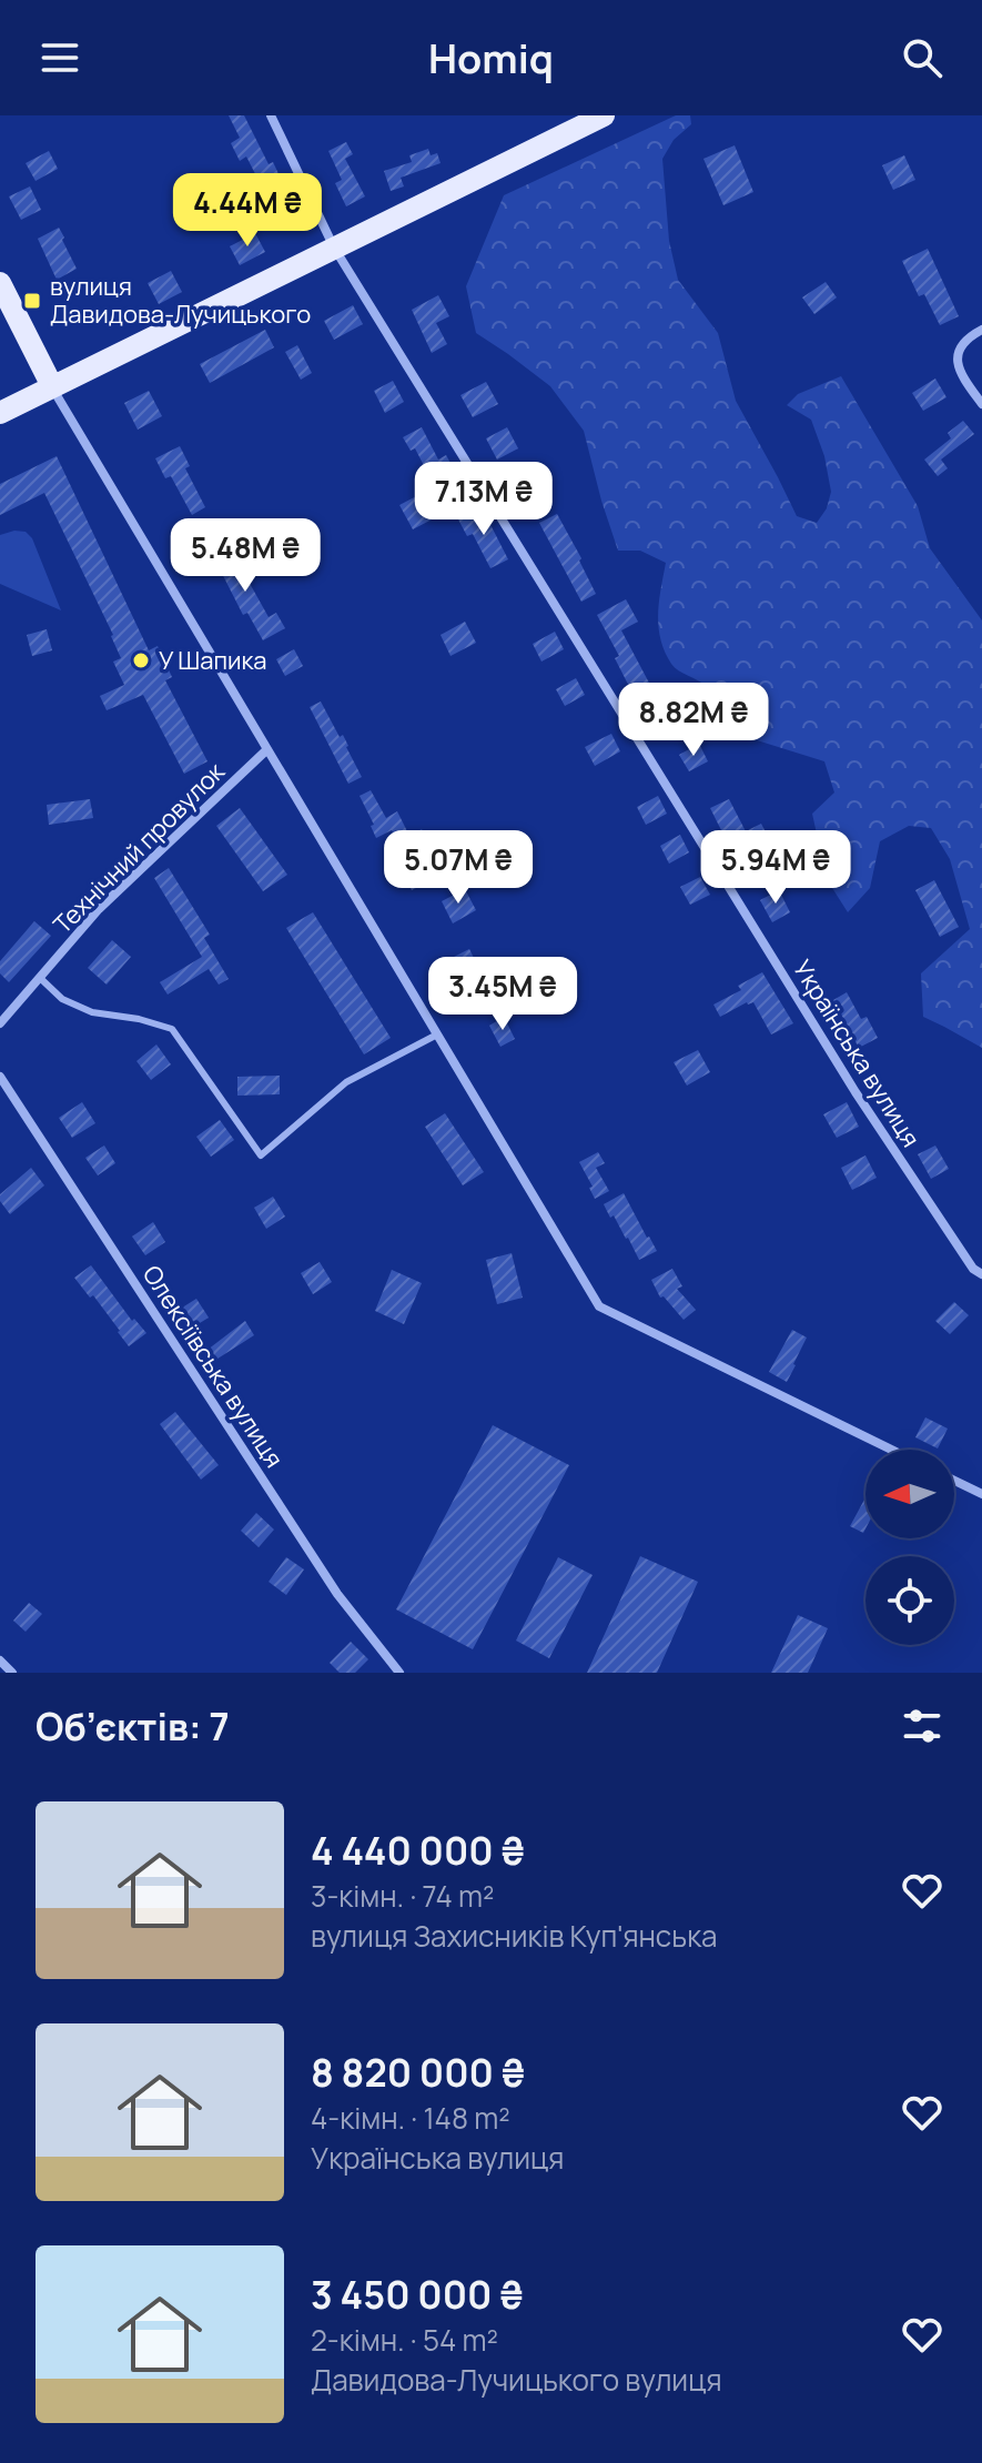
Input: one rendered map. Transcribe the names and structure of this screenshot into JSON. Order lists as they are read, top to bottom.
{
  "streets": {
    "street": ["Технічний провулок", "Українська вулиця", "Олексіївська вулиця"]
  },
  "places": {
    "transit": ["вулиця Давидова-Лучицького"],
    "other": ["У Шапика"]
  },
  "north": "left",
  "page": {
    "header": "Homiq",
    "price": [
      "4.44M ₴",
      "7.13M ₴",
      "5.48M ₴",
      "8.82M ₴",
      "5.07M ₴",
      "5.94M ₴",
      "3.45M ₴"
    ],
    "heading": "Об’єктів: 7",
    "list": [
      {
        "name": "4 440 000 ₴",
        "note": "3-кімн. · 74 m² · вулиця Захисників Куп'янська"
      },
      {
        "name": "8 820 000 ₴",
        "note": "4-кімн. · 148 m² · Українська вулиця"
      },
      {
        "name": "3 450 000 ₴",
        "note": "2-кімн. · 54 m² · Давидова-Лучицького вулиця"
      }
    ]
  }
}
